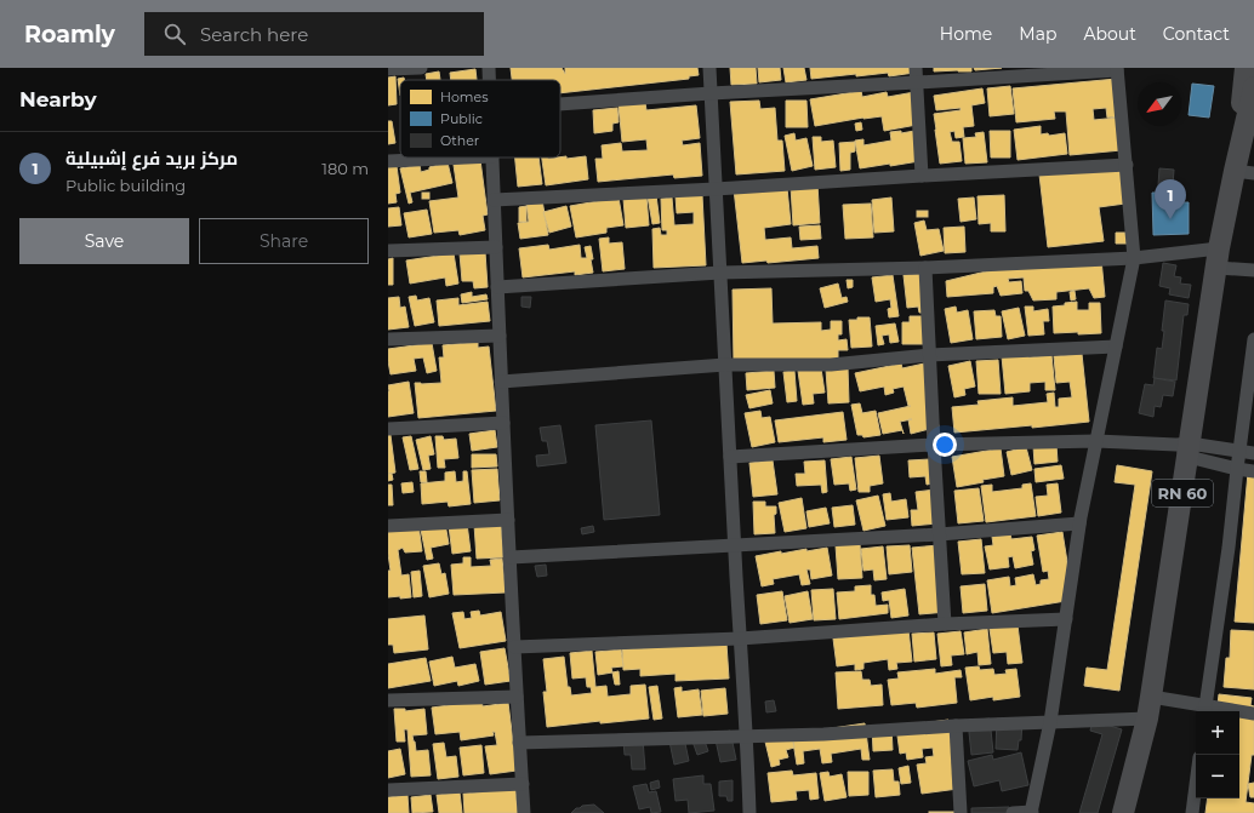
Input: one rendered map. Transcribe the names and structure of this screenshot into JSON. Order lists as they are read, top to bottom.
{
  "streets": {
    "main road": ["RN 60"]
  },
  "legend": ["Homes", "Public", "Other"],
  "north": "bottom left",
  "page": {
    "header": "Roamly",
    "search": "Search here",
    "nav": [
      "Home",
      "Map",
      "About",
      "Contact"
    ],
    "heading": "Nearby",
    "list": [
      {
        "mark": "1",
        "name": "مركز بريد فرع إشبيلية",
        "note": "Public building",
        "value": "180 m"
      }
    ],
    "pins": "1",
    "buttons": ["Save", "Share"],
    "map_buttons": ["+", "−"]
  }
}
